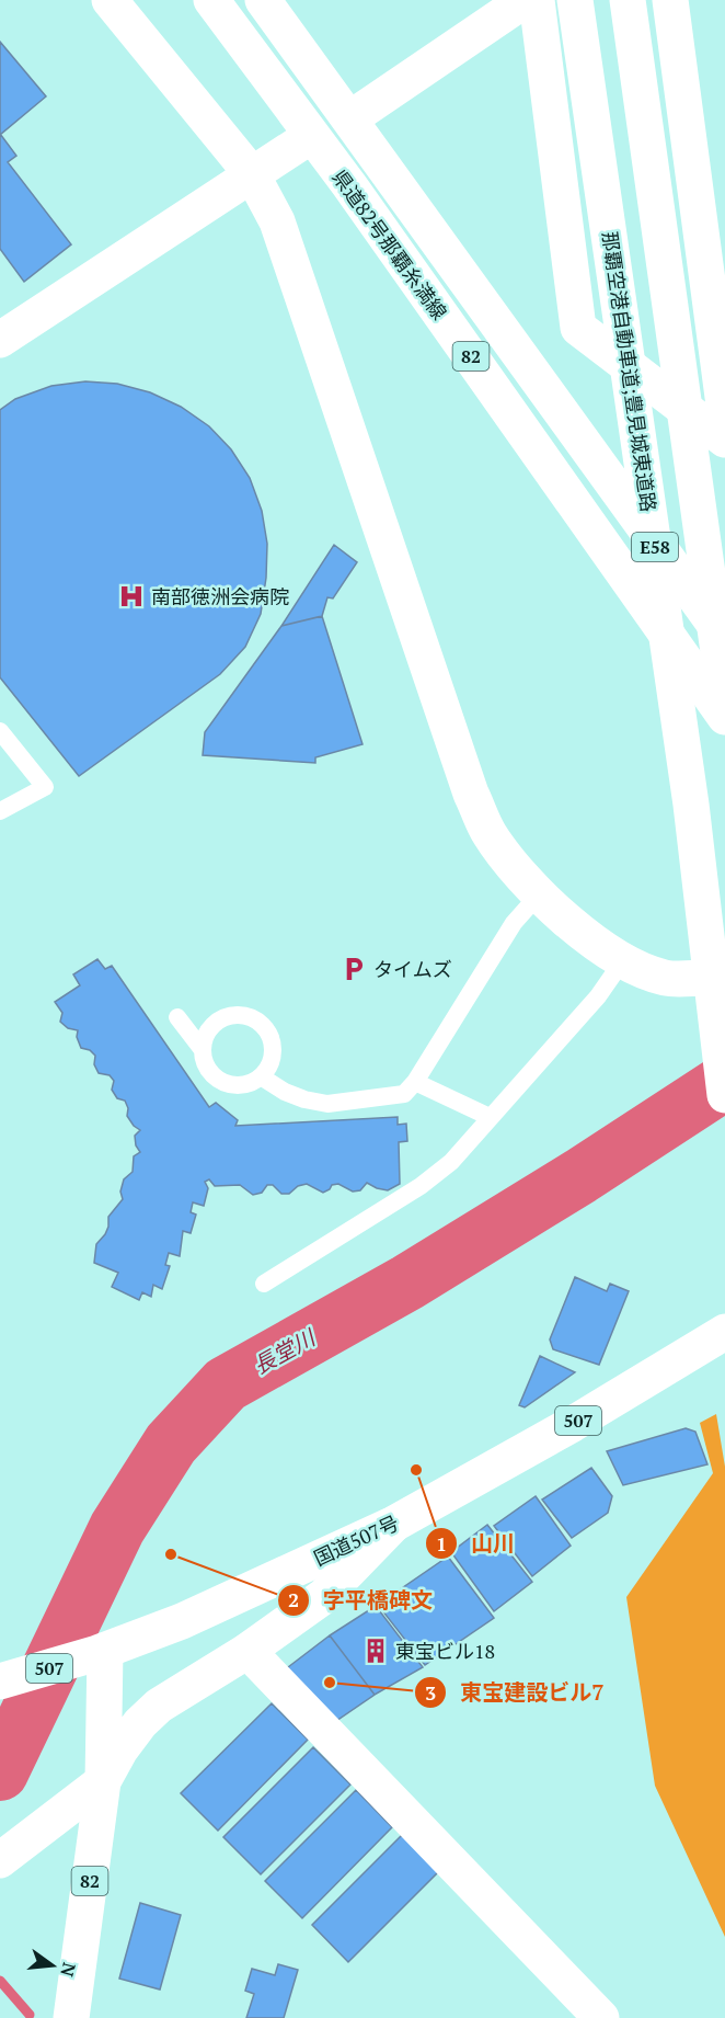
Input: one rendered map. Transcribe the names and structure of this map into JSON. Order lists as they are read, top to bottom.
{
  "streets": {
    "main road": [
      "県道82号那覇糸満線",
      "82",
      "那覇空港自動車道;豊見城東道路",
      "E58",
      "507",
      "国道507号"
    ]
  },
  "crossings": [
    ["82", "国道507号"]
  ],
  "water": ["長堂川"],
  "places": {
    "hospital": ["南部徳洲会病院"],
    "parking": ["タイムズ"],
    "other": ["山川", "字平橋碑文", "東宝建設ビル7"],
    "building": ["東宝ビル18"]
  },
  "north": "right"
}
